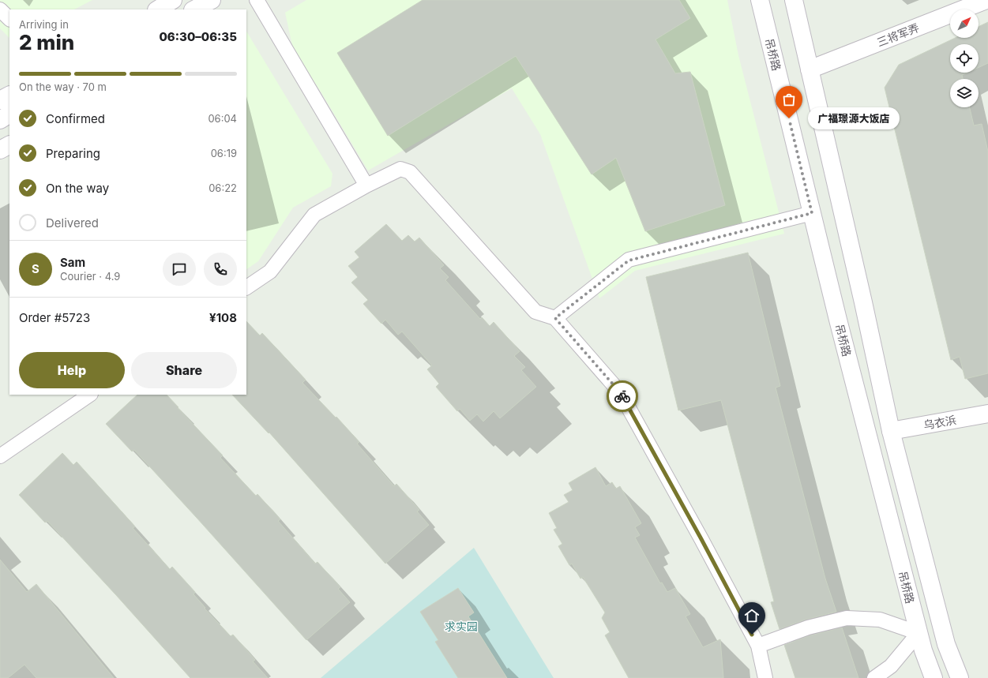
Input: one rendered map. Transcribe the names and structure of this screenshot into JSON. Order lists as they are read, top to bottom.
{
  "streets": {
    "main road": ["三将军弄", "吊桥路", "乌衣浜"]
  },
  "parks": ["求实园"],
  "places": ["广福璟源大饭店"],
  "north": "top right",
  "page": {
    "heading": ["2 min", "Arriving in", "06:30–06:35"],
    "panel": [
      "Sam",
      "Courier · 4.9",
      "Order #5723",
      "¥108"
    ],
    "bar": "On the way · 70 m",
    "list": [
      ["Confirmed", "06:04"],
      ["Preparing", "06:19"],
      ["On the way", "06:22"],
      "Delivered"
    ],
    "bubble": "广福璟源大饭店",
    "round": "S",
    "buttons": ["Help", "Share"]
  }
}
